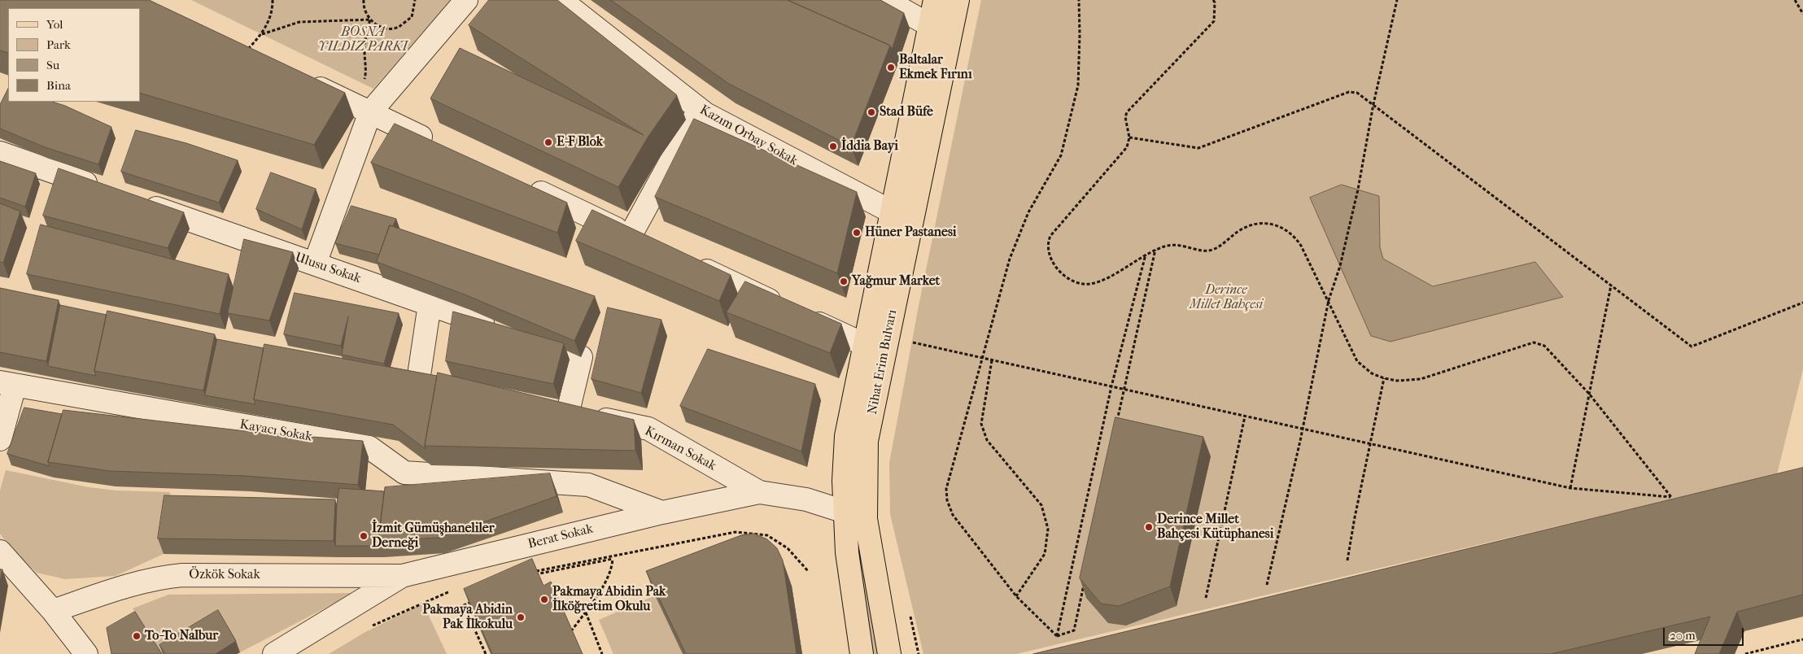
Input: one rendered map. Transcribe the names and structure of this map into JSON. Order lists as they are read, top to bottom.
{
  "streets": {
    "main road": ["Nihat Erim Bulvarı"],
    "street": [
      "Kazım Orbay Sokak",
      "Ulusu Sokak",
      "Kayacı Sokak",
      "Kırman Sokak",
      "Berat Sokak",
      "Özkök Sokak"
    ]
  },
  "crossings": [
    ["Kazım Orbay Sokak", "Nihat Erim Bulvarı"],
    ["Ulusu Sokak", "Kırman Sokak"],
    ["Nihat Erim Bulvarı", "Berat Sokak"],
    ["Kayacı Sokak", "Berat Sokak"],
    ["Kırman Sokak", "Berat Sokak"],
    ["Berat Sokak", "Özkök Sokak"]
  ],
  "parks": ["BOSNA YILDIZ PARKI", "Derince Millet Bahçesi"],
  "places": [
    "Baltalar Ekmek Fırını",
    "Stad Büfe",
    "E-F Blok",
    "İddia Bayi",
    "Hüner Pastanesi",
    "Yağmur Market",
    "Derince Millet Bahçesi Kütüphanesi",
    "İzmit Gümüşhaneliler Derneği",
    "Pakmaya Abidin Pak İlköğretim Okulu",
    "Pakmaya Abidin Pak İlkokulu",
    "To-To Nalbur"
  ],
  "legend": [
    "Yol",
    "Park",
    "Su",
    "Bina"
  ],
  "scale_bar": "20 m"
}
